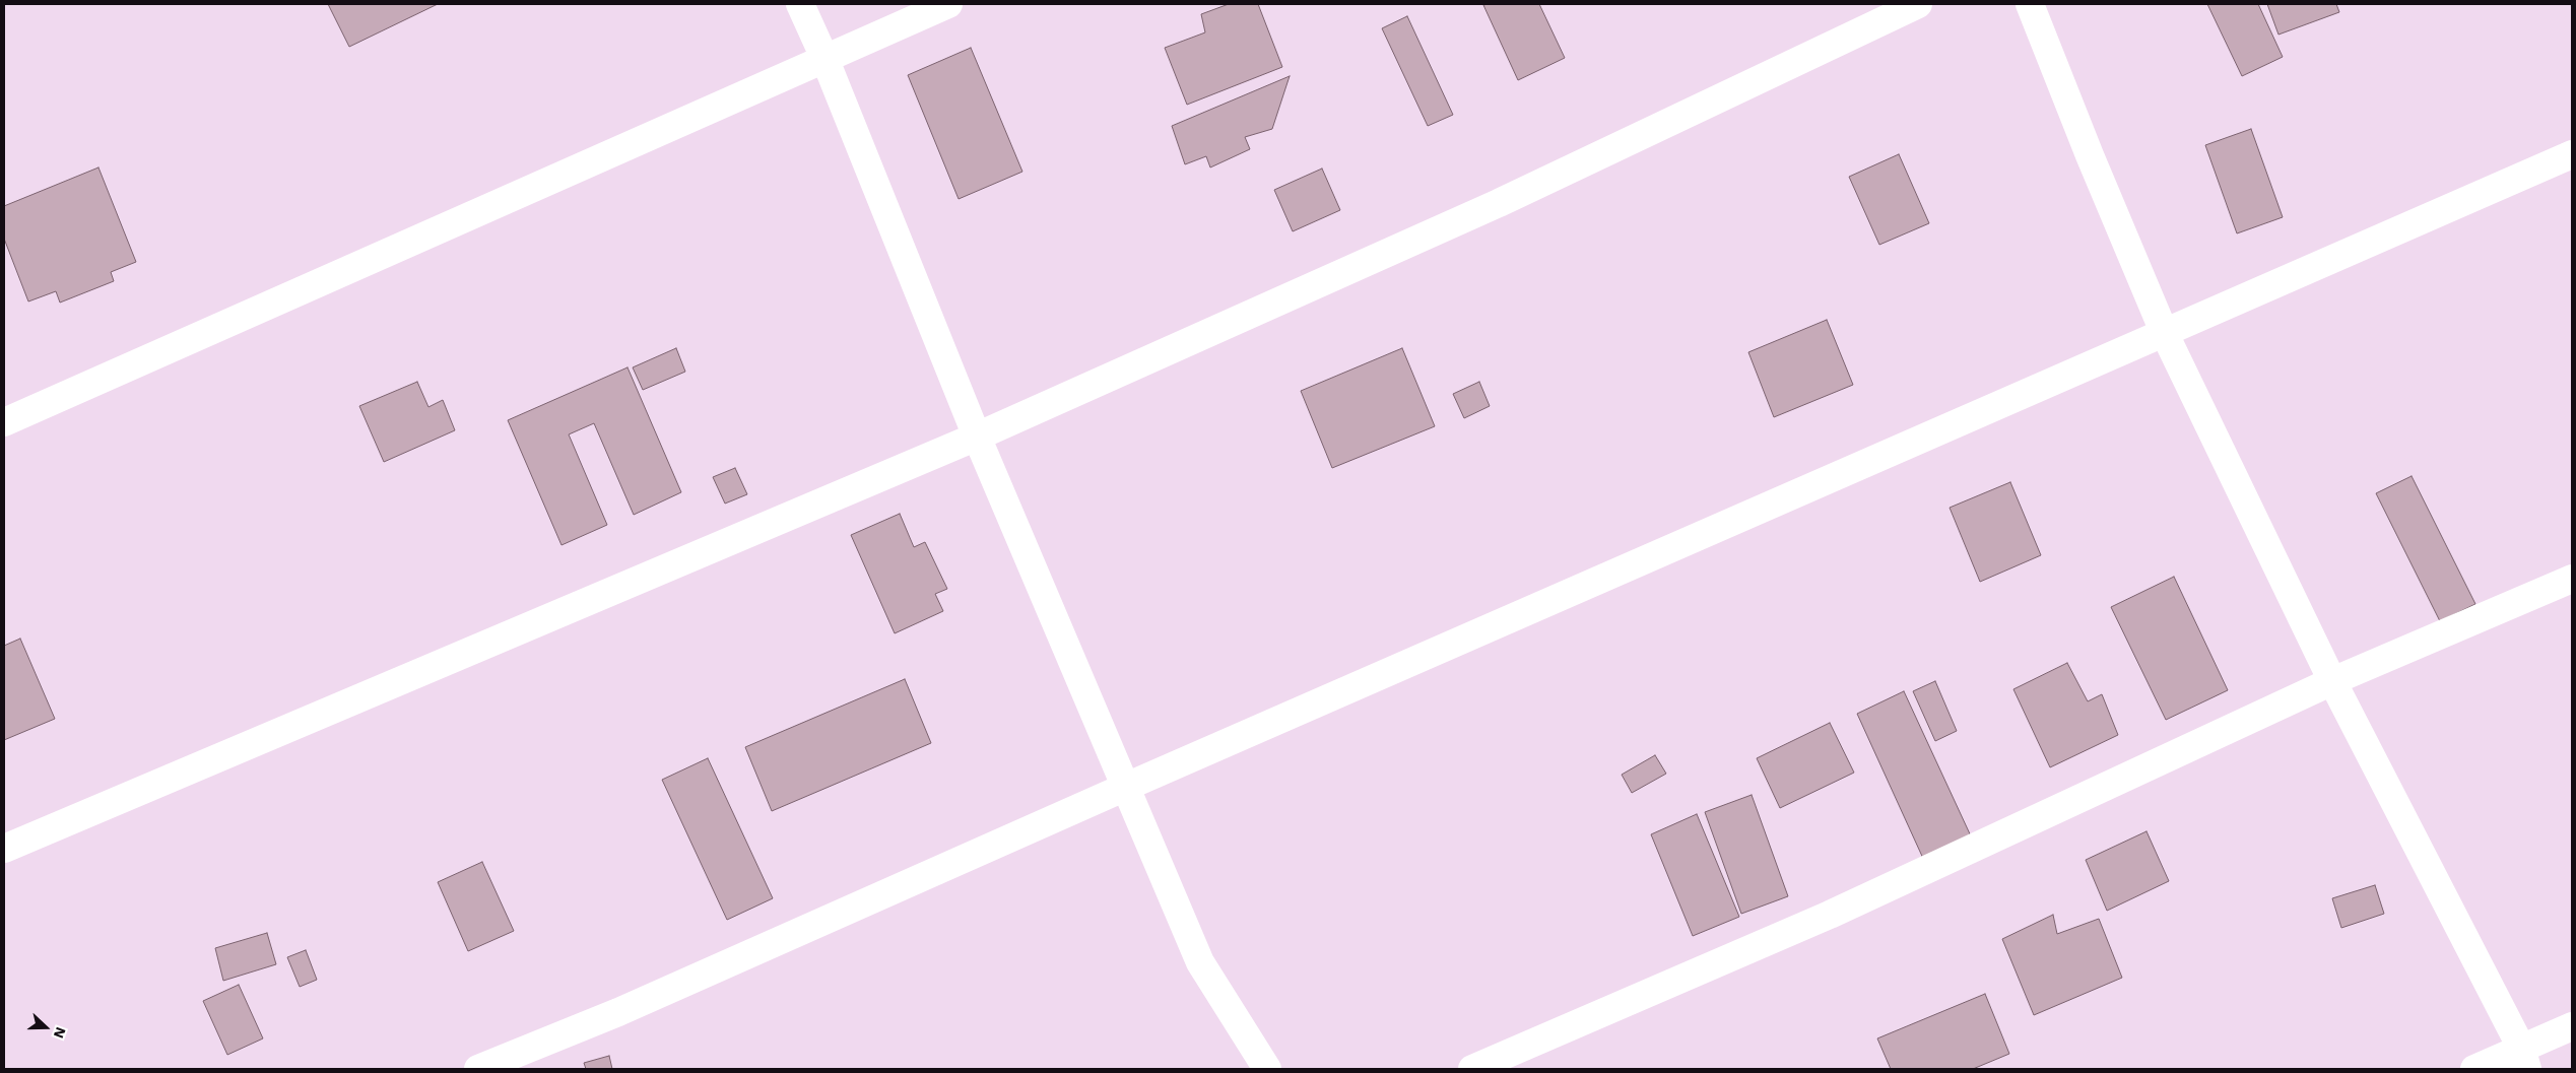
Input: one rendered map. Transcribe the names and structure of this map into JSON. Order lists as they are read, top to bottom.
{
  "north": "right"
}
